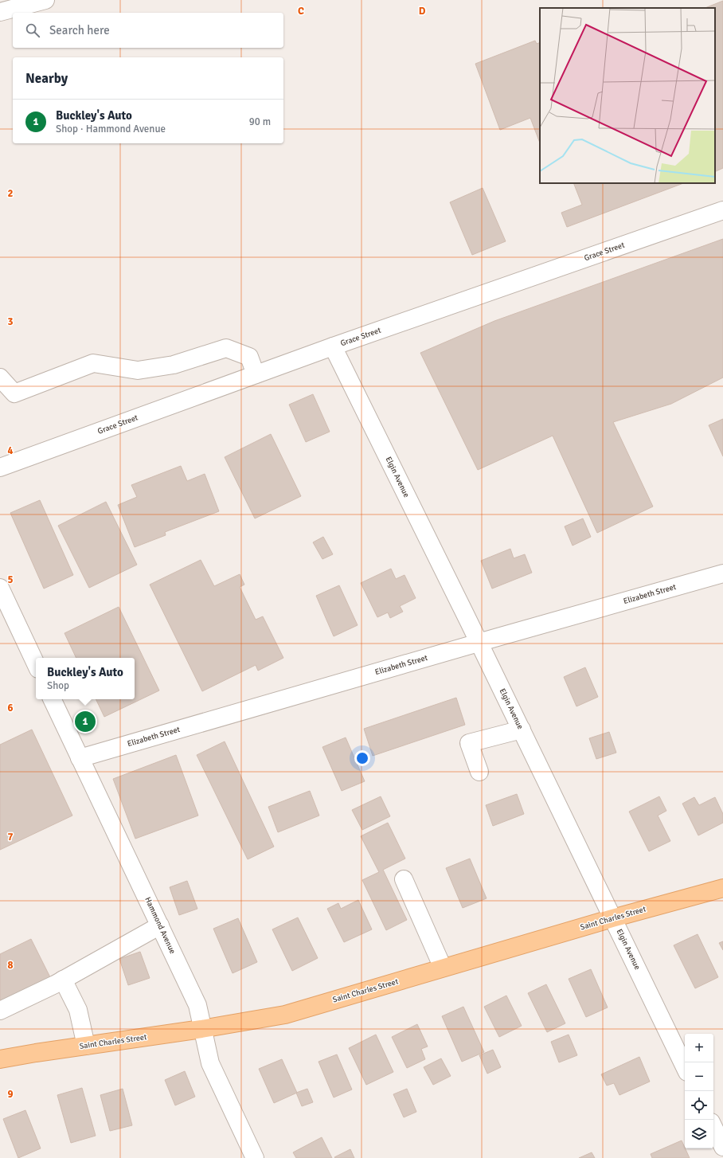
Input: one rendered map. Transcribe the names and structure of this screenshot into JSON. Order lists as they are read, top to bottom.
{
  "streets": {
    "main road": ["Saint Charles Street"],
    "street": [
      "Grace Street",
      "Elgin Avenue",
      "Elizabeth Street",
      "Hammond Avenue"
    ]
  },
  "crossings": [
    ["Grace Street", "Elgin Avenue"],
    ["Elgin Avenue", "Elizabeth Street"],
    ["Elgin Avenue", "Saint Charles Street"],
    ["Elizabeth Street", "Hammond Avenue"],
    ["Saint Charles Street", "Hammond Avenue"]
  ],
  "page": {
    "search": "Search here",
    "heading": "Nearby",
    "list": [
      {
        "mark": "1",
        "name": "Buckley's Auto",
        "note": "Shop · Hammond Avenue",
        "value": "90 m"
      }
    ],
    "popup": ["Buckley's Auto", "Shop"],
    "pins": "1",
    "map_buttons": ["+", "−"]
  },
  "grid": {
    "columns": ["C", "D"],
    "rows": [
      "2",
      "3",
      "4",
      "5",
      "6",
      "7",
      "8",
      "9"
    ]
  }
}
